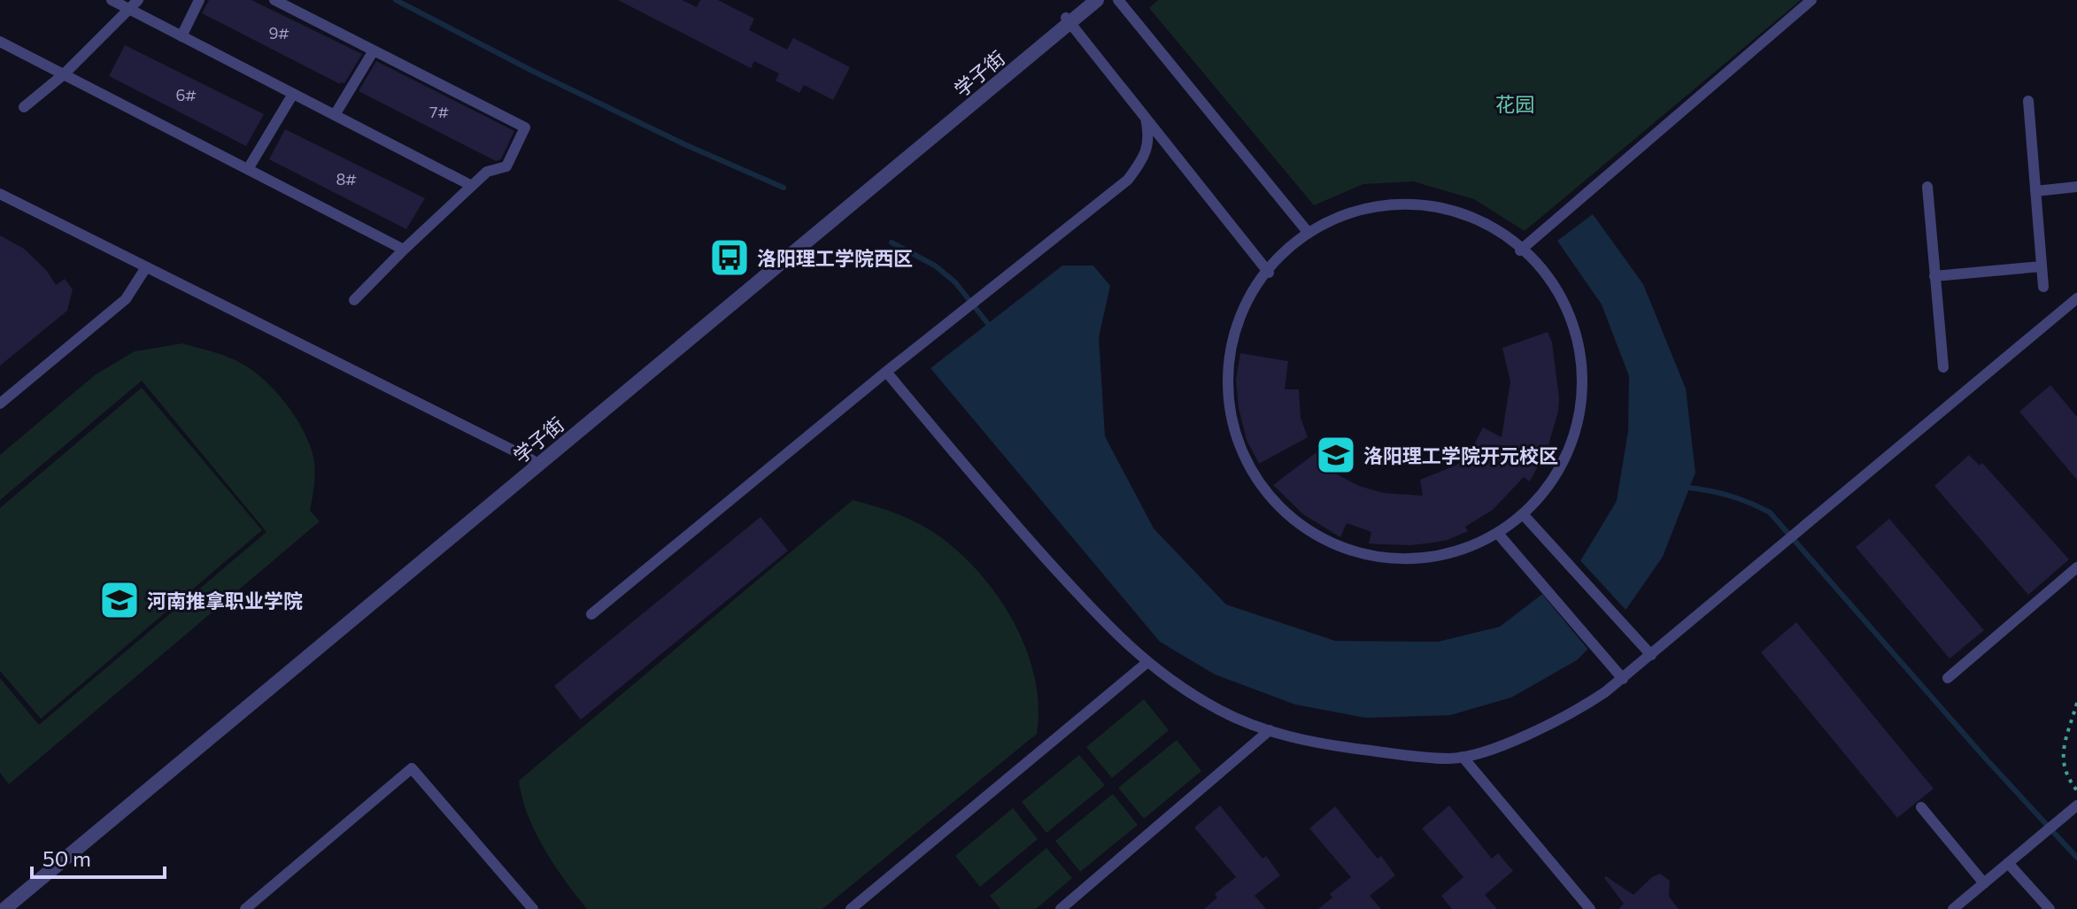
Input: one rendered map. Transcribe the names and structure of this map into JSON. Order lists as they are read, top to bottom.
{
  "streets": {
    "street": ["学子街"]
  },
  "parks": ["花园"],
  "places": {
    "bus stop": ["洛阳理工学院西区"],
    "school or university": ["洛阳理工学院开元校区", "河南推拿职业学院"]
  },
  "house_numbers": [
    "9#",
    "6#",
    "7#",
    "8#"
  ],
  "scale_bar": "50 m"
}
